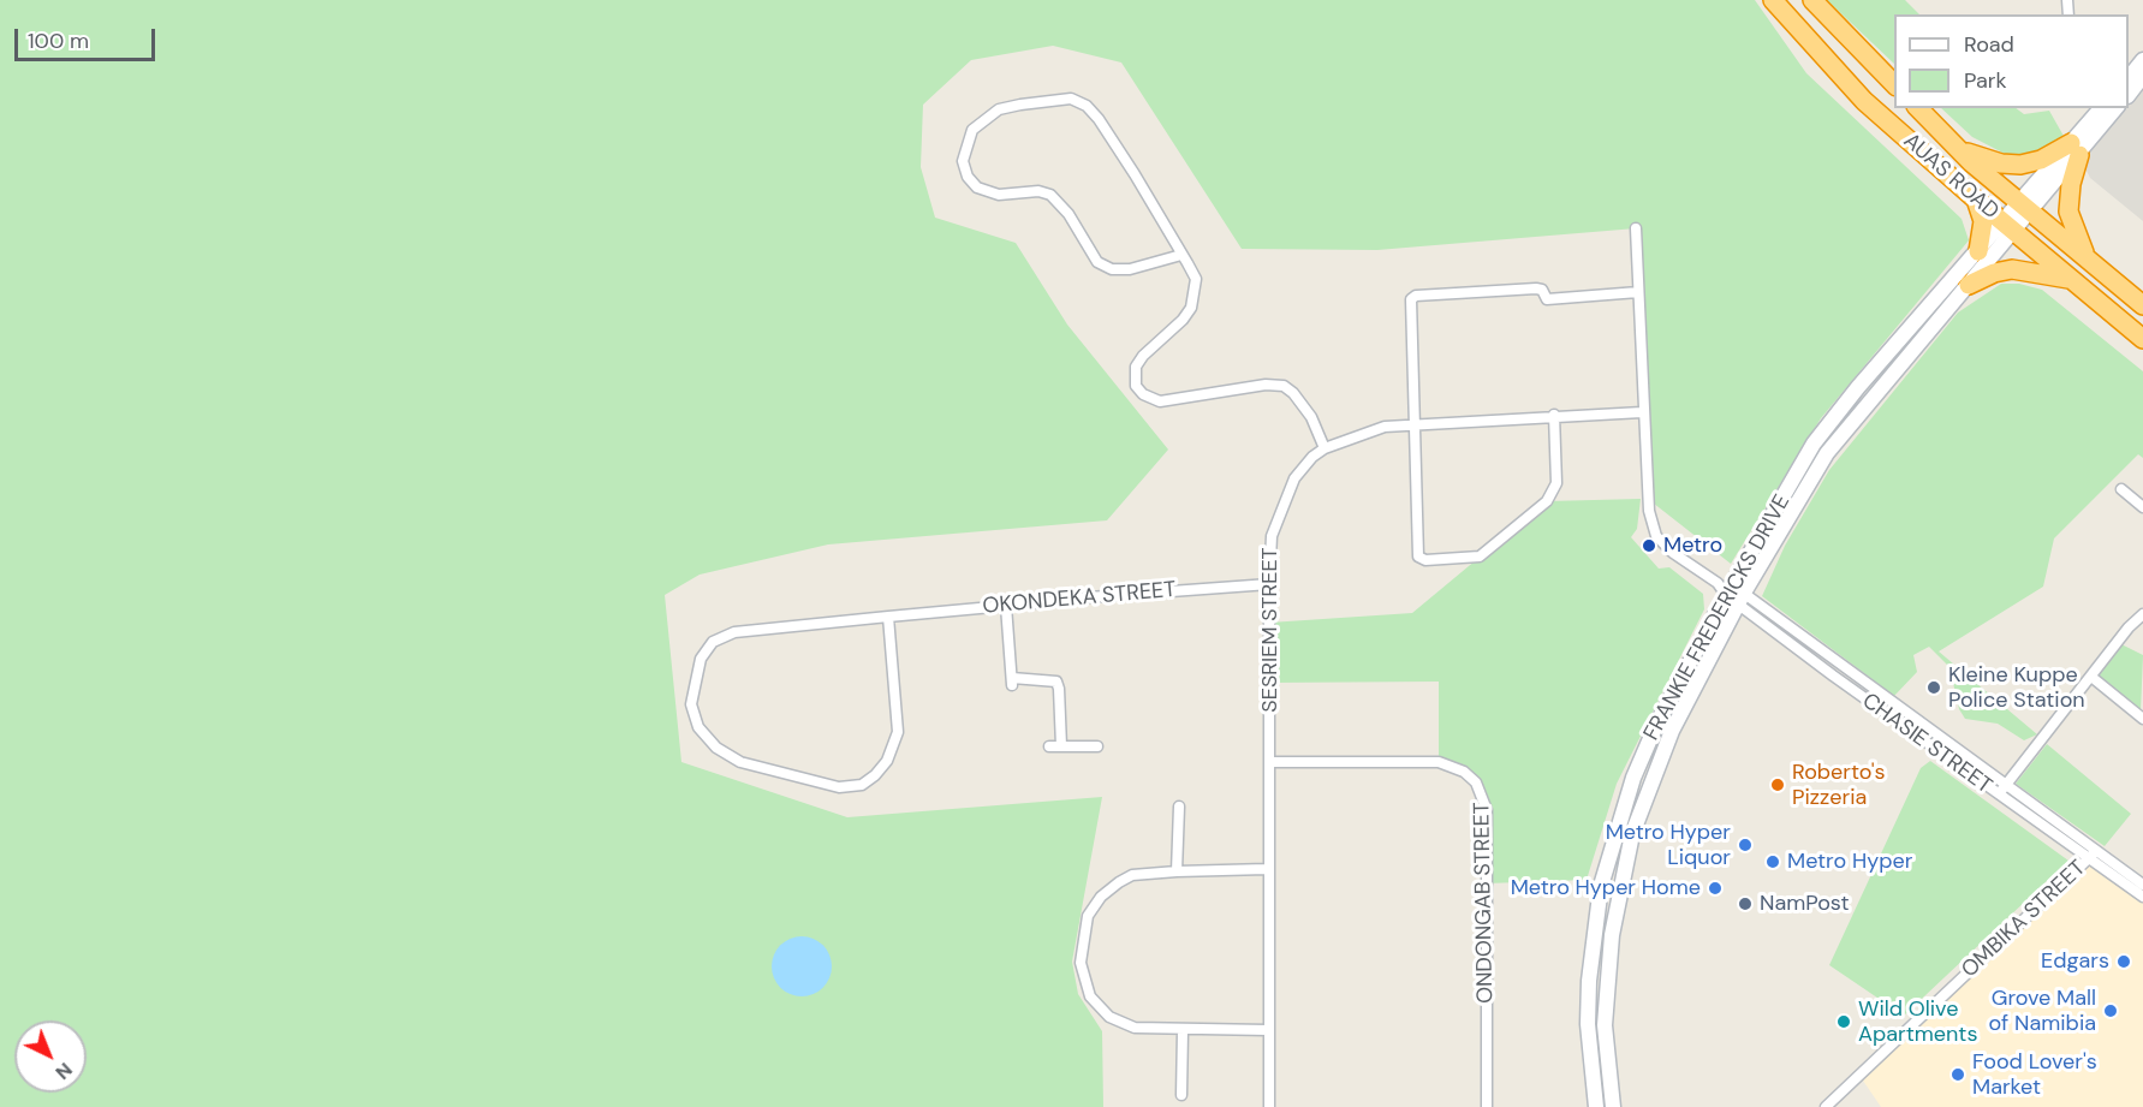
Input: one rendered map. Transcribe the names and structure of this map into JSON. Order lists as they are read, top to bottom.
{
  "streets": {
    "highway": ["AUAS ROAD"],
    "main road": ["FRANKIE FREDERICKS DRIVE"],
    "street": [
      "OKONDEKA STREET",
      "SESRIEM STREET",
      "CHASIE STREET",
      "ONDONGAB STREET",
      "OMBIKA STREET"
    ]
  },
  "crossings": [
    ["AUAS ROAD", "FRANKIE FREDERICKS DRIVE"],
    ["OKONDEKA STREET", "SESRIEM STREET"],
    ["FRANKIE FREDERICKS DRIVE", "CHASIE STREET"],
    ["SESRIEM STREET", "CHASIE STREET"],
    ["SESRIEM STREET", "ONDONGAB STREET"],
    ["CHASIE STREET", "OMBIKA STREET"]
  ],
  "places": [
    "Metro",
    "Kleine Kuppe Police Station",
    "Roberto's Pizzeria",
    "Metro Hyper Liquor",
    "Metro Hyper",
    "Metro Hyper Home",
    "NamPost",
    "Edgars",
    "Grove Mall of Namibia",
    "Wild Olive Apartments",
    "Food Lover's Market"
  ],
  "legend": ["Road", "Park"],
  "scale_bar": "100 m",
  "north": "bottom right"
}
